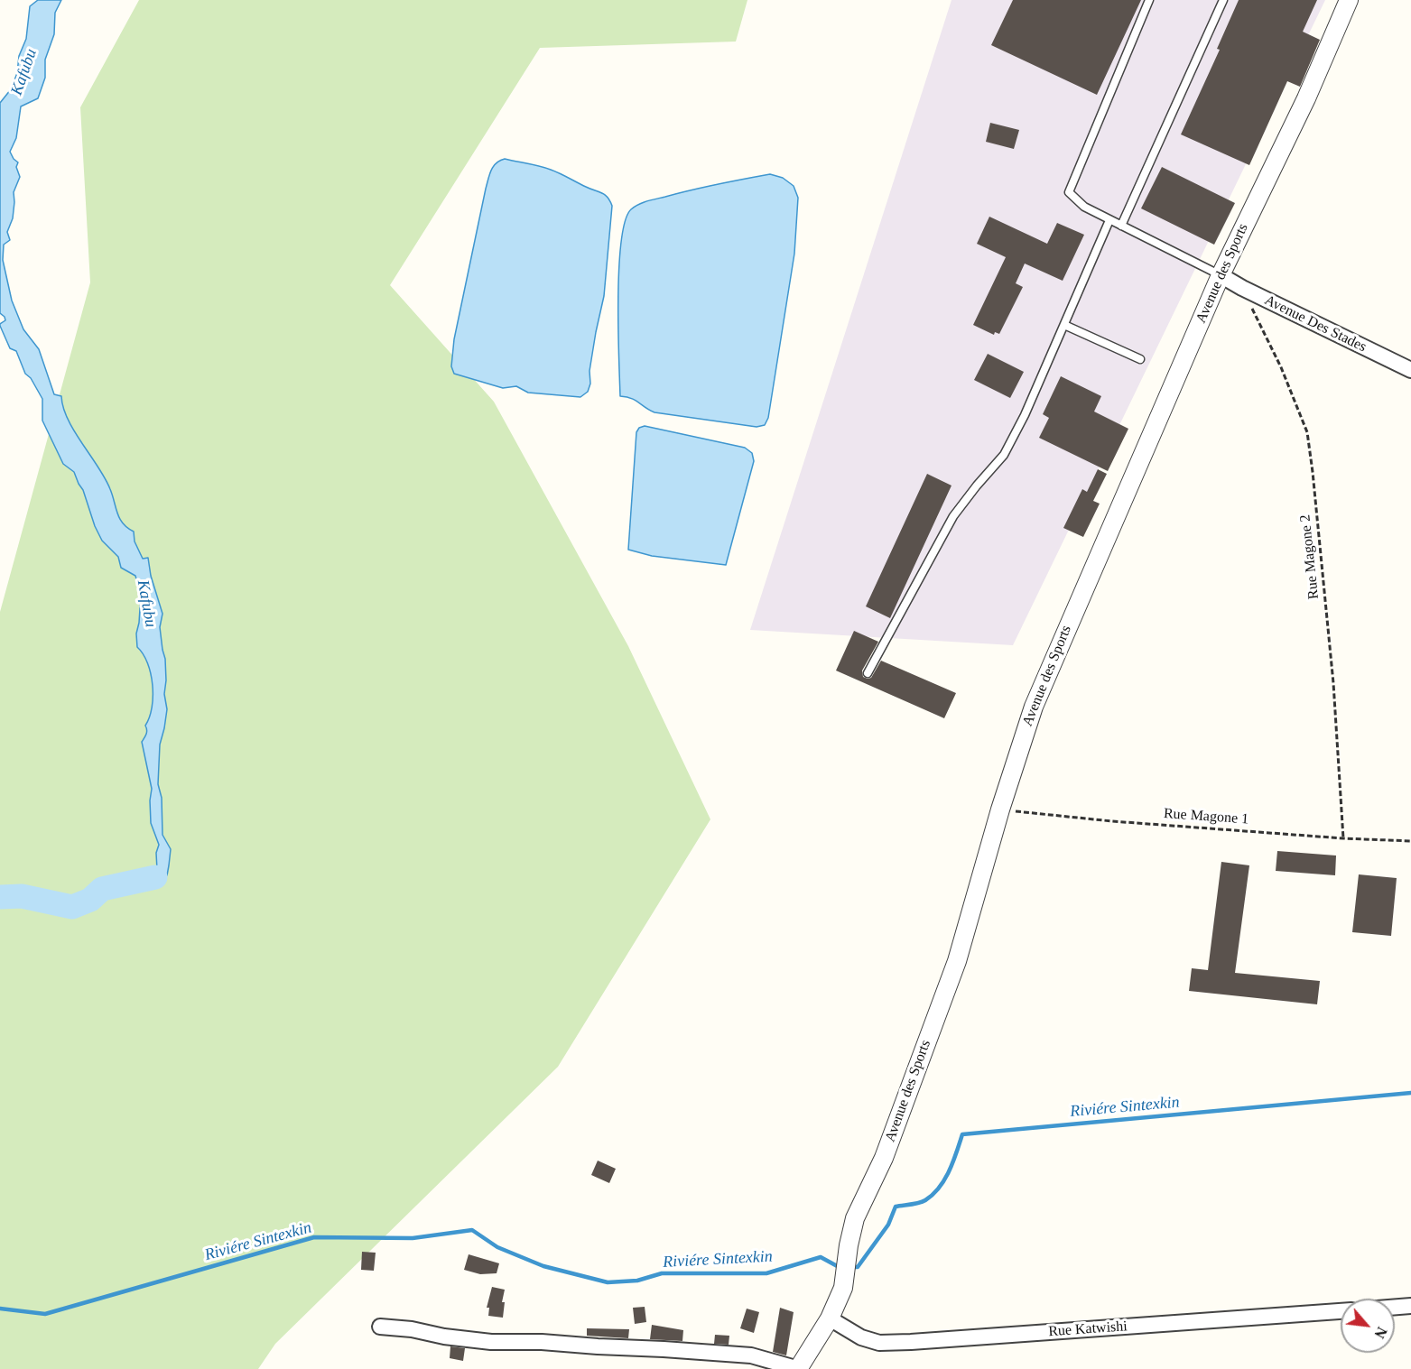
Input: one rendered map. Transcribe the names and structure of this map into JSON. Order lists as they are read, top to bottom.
{
  "streets": {
    "street": ["Avenue des Sports", "Avenue Des Stades", "Rue Katwishi"],
    "path": ["Rue Magone 2", "Rue Magone 1"]
  },
  "crossings": [
    ["Avenue des Sports", "Avenue Des Stades"],
    ["Avenue des Sports", "Rue Magone 1"],
    ["Avenue des Sports", "Rue Katwishi"],
    ["Avenue Des Stades", "Rue Magone 2"],
    ["Rue Magone 2", "Rue Magone 1"]
  ],
  "water": ["Kafubu", "Riviére Sintexkin"],
  "north": "bottom right"
}
